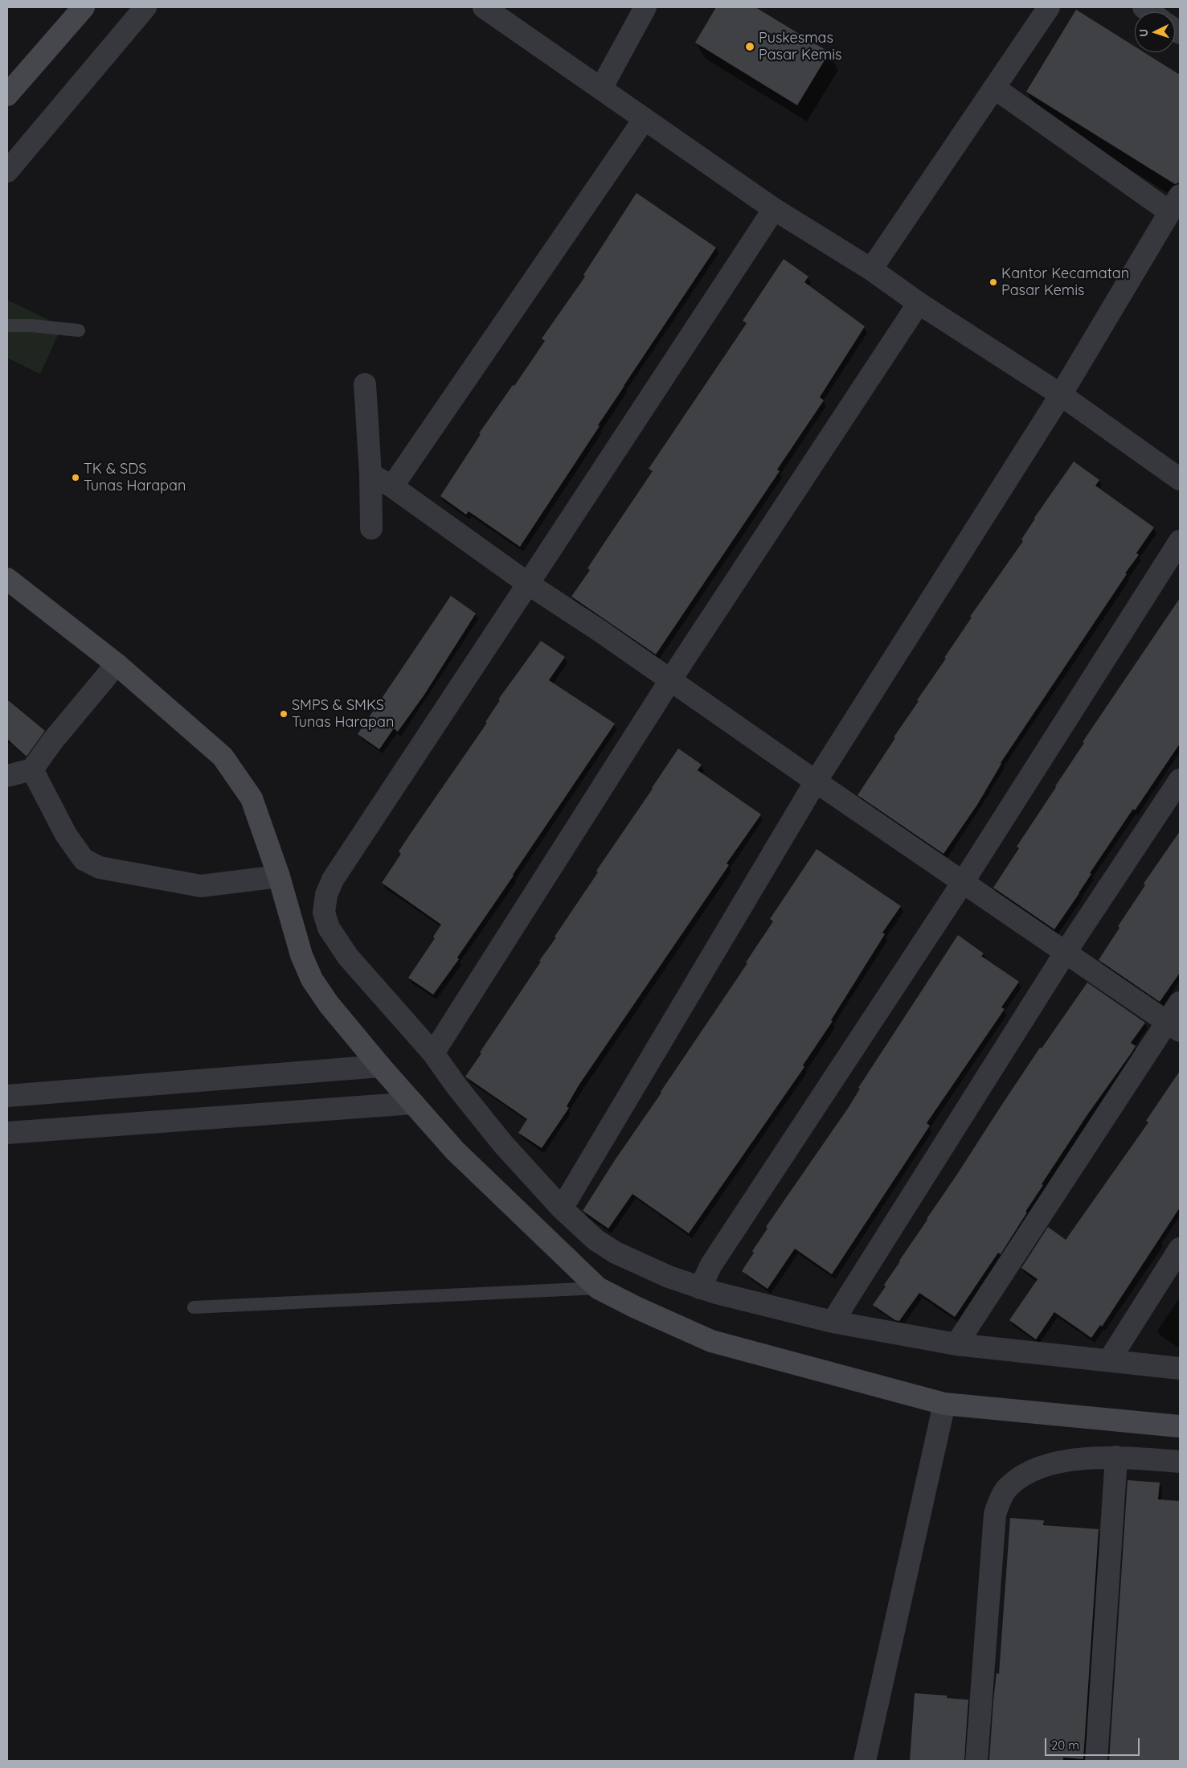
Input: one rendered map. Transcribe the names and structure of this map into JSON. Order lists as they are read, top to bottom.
{
  "places": [
    "Puskesmas Pasar Kemis",
    "Kantor Kecamatan Pasar Kemis",
    "TK & SDS Tunas Harapan",
    "SMPS & SMKS Tunas Harapan"
  ],
  "scale_bar": "20 m",
  "north": "left"
}
